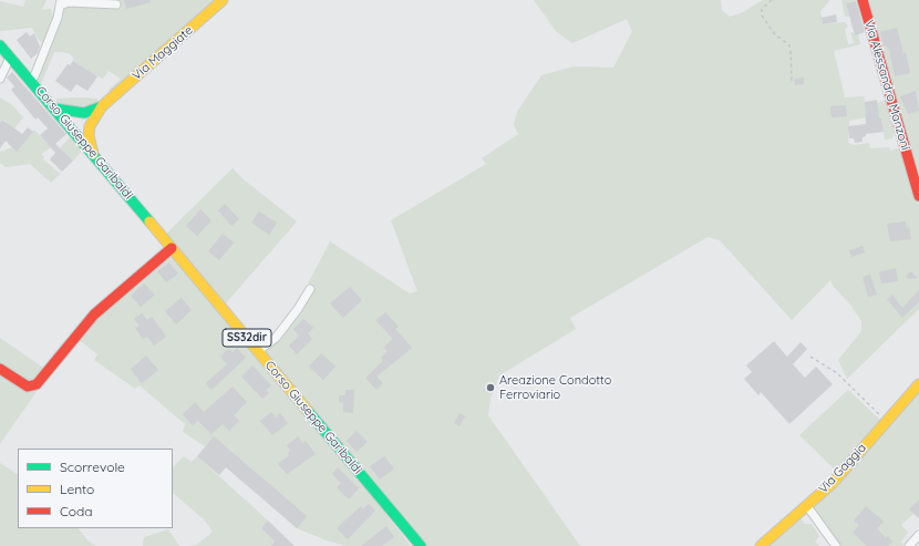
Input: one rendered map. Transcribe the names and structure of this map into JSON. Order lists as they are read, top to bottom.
{
  "streets": {
    "street": [
      "Via Maggiate",
      "Via Alessandro Manzoni",
      "Corso Giuseppe Garibaldi",
      "SS32dir",
      "Via Gaggia"
    ]
  },
  "crossings": [
    ["Via Maggiate", "Corso Giuseppe Garibaldi"]
  ],
  "places": ["Areazione Condotto Ferroviario"],
  "legend": ["Scorrevole", "Lento", "Coda"]
}
